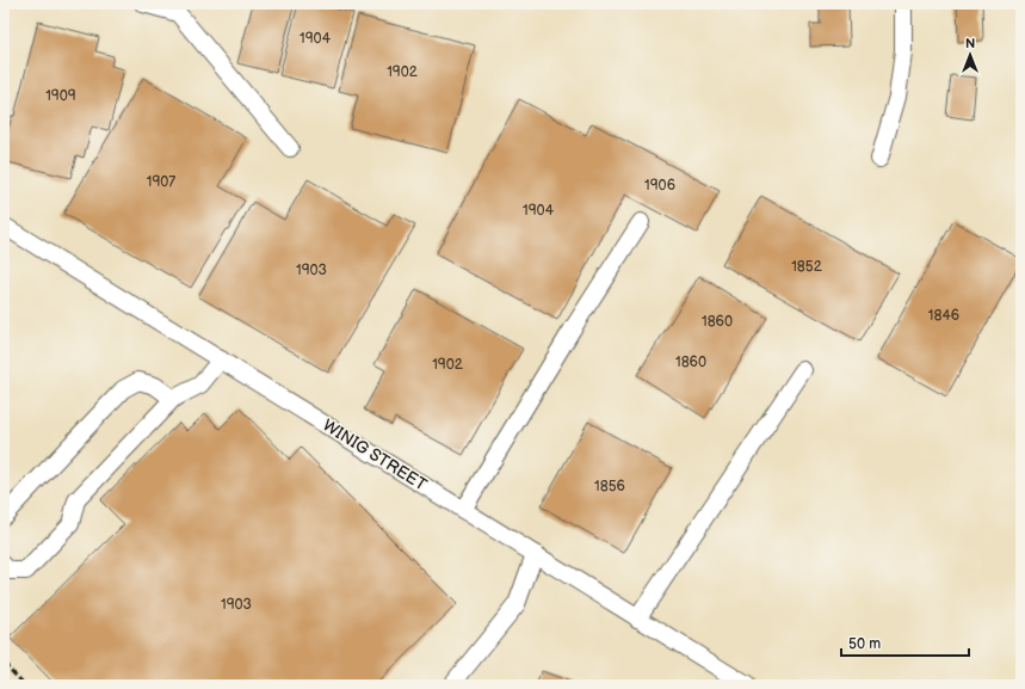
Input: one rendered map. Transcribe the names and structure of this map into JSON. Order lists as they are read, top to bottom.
{
  "streets": {
    "street": ["WINIG STREET"]
  },
  "house_numbers": [
    "1904",
    "1902",
    "1909",
    "1907",
    "1906",
    "1904",
    "1852",
    "1903",
    "1846",
    "1860",
    "1860",
    "1902",
    "1856",
    "1903"
  ],
  "scale_bar": "50 m",
  "north": "top"
}
